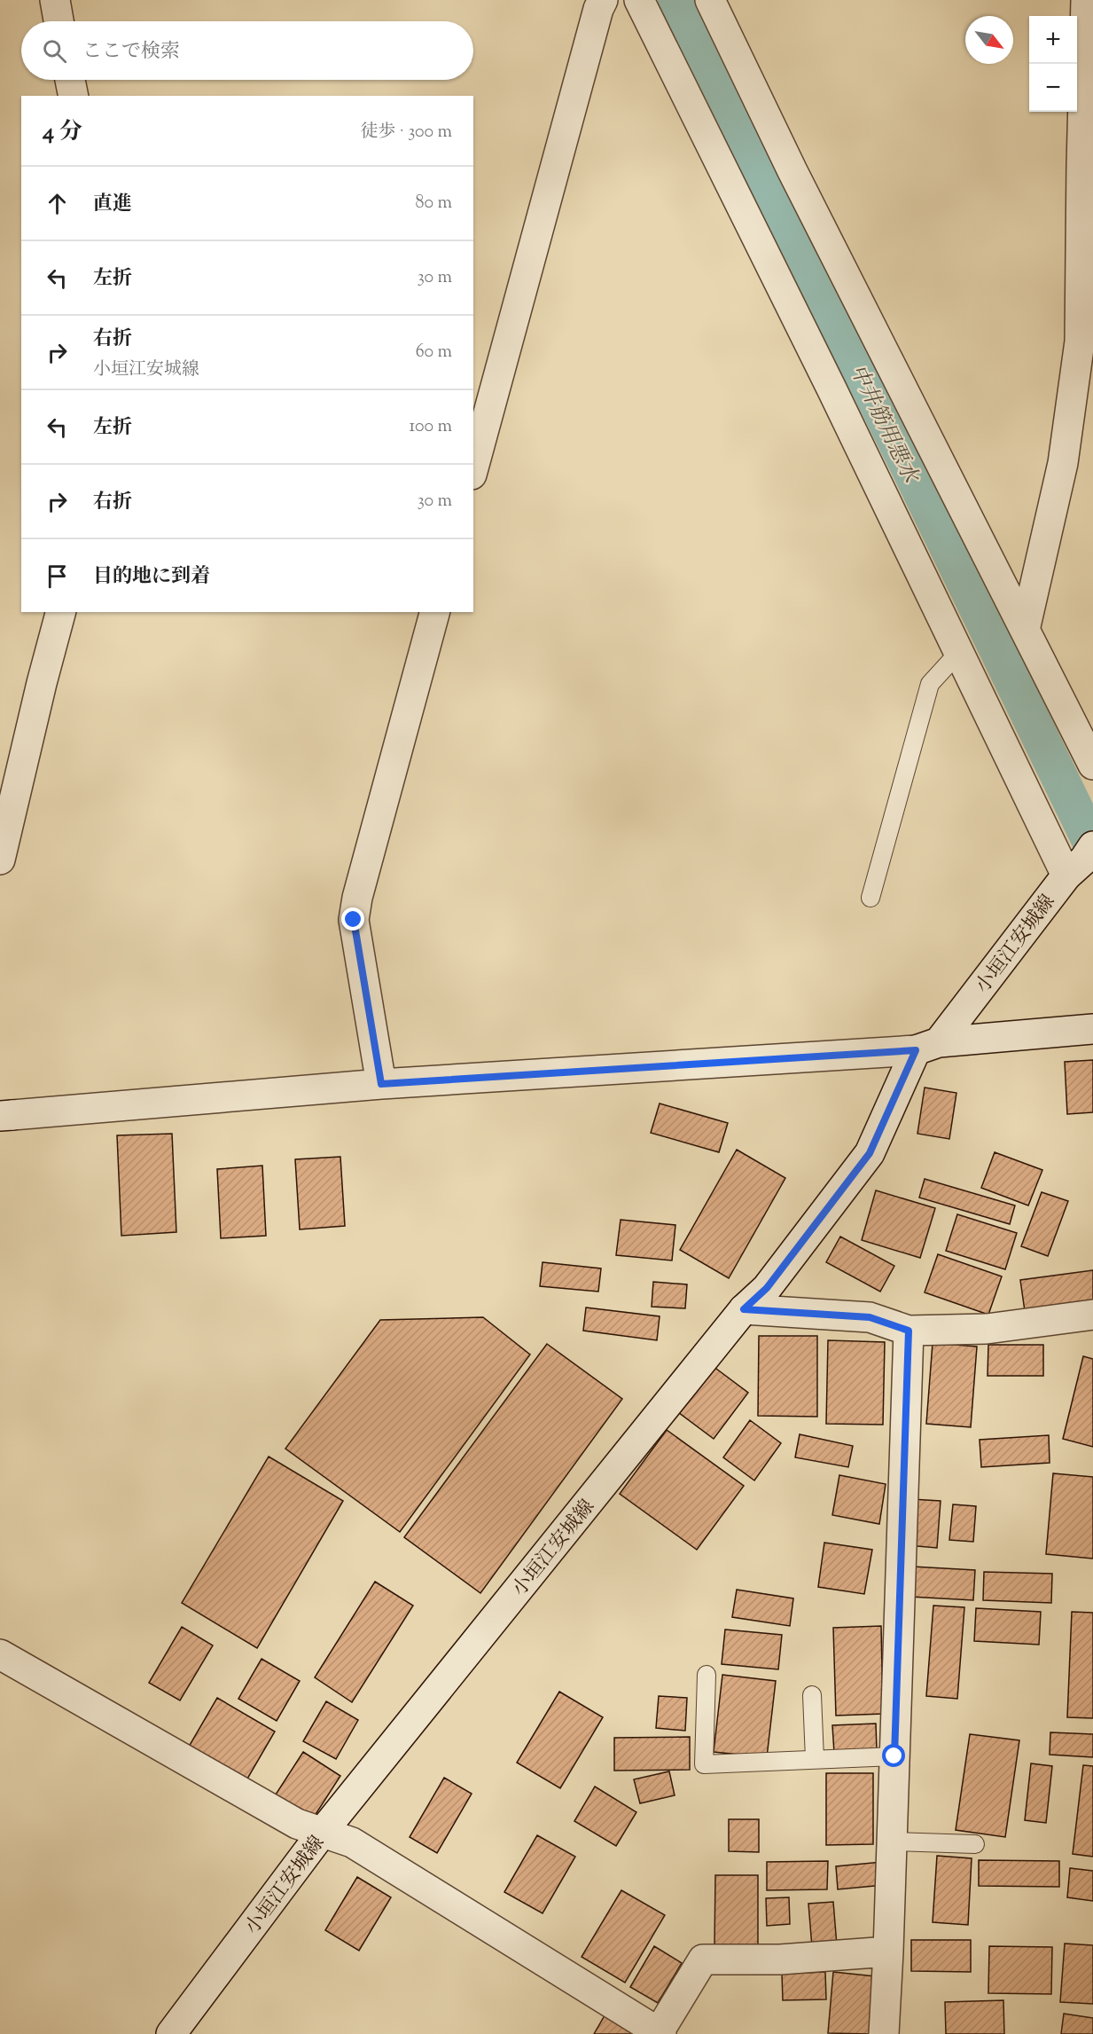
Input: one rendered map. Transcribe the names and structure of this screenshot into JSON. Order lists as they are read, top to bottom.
{
  "streets": {
    "street": ["小垣江安城線"]
  },
  "water": ["中井筋用悪水"],
  "north": "bottom right",
  "page": {
    "map_buttons": ["+", "−"],
    "search": "ここで検索",
    "heading": ["4 分", "徒歩 · 300 m"],
    "list": [
      ["直進", "80 m"],
      ["左折", "30 m"],
      ["右折", "小垣江安城線", "60 m"],
      ["左折", "100 m"],
      ["右折", "30 m"],
      "目的地に到着"
    ]
  }
}
